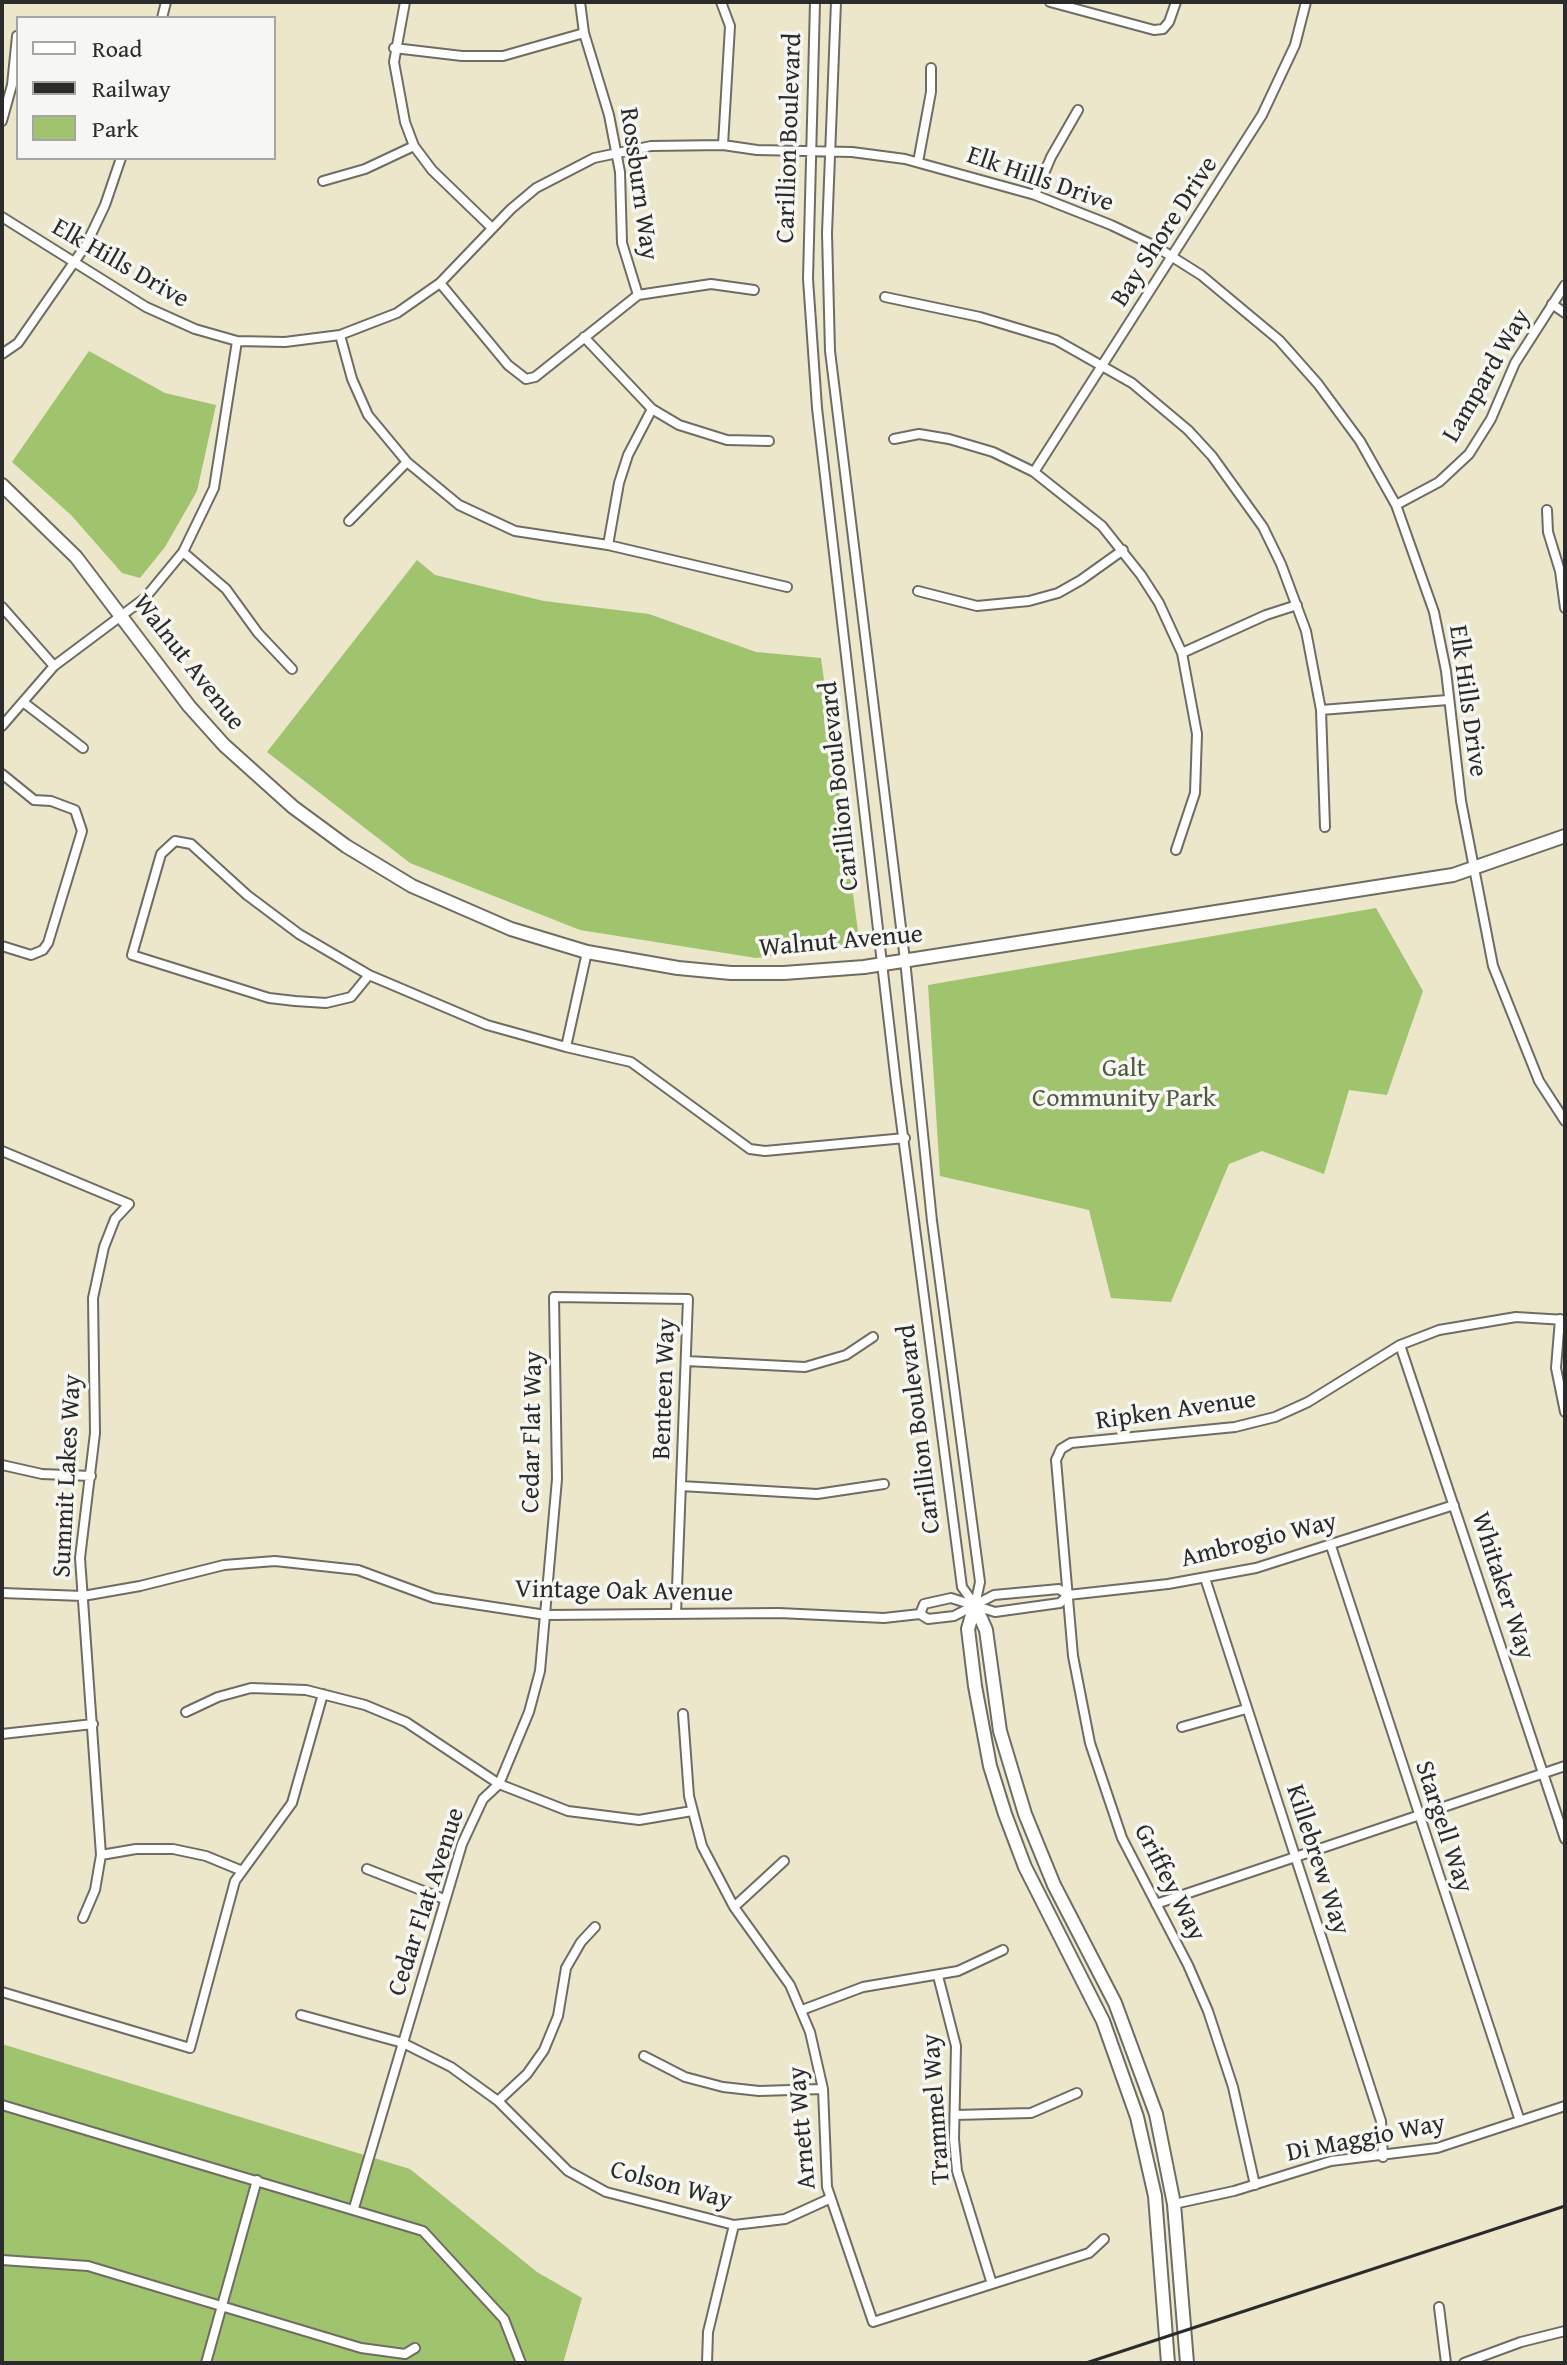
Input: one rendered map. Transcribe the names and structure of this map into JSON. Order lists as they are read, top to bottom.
{
  "streets": {
    "street": [
      "Carillion Boulevard",
      "Elk Hills Drive",
      "Rossburn Way",
      "Bay Shore Drive",
      "Lampard Way",
      "Walnut Avenue",
      "Benteen Way",
      "Ripken Avenue",
      "Cedar Flat Way",
      "Summit Lakes Way",
      "Ambrogio Way",
      "Whitaker Way",
      "Vintage Oak Avenue",
      "Stargell Way",
      "Killebrew Way",
      "Griffey Way",
      "Cedar Flat Avenue",
      "Trammel Way",
      "Arnett Way",
      "Di Maggio Way",
      "Colson Way"
    ]
  },
  "crossings": [
    ["Carillion Boulevard", "Elk Hills Drive"],
    ["Carillion Boulevard", "Walnut Avenue"],
    ["Carillion Boulevard", "Ambrogio Way"],
    ["Carillion Boulevard", "Vintage Oak Avenue"],
    ["Carillion Boulevard", "Di Maggio Way"],
    ["Elk Hills Drive", "Rossburn Way"],
    ["Elk Hills Drive", "Bay Shore Drive"],
    ["Elk Hills Drive", "Lampard Way"],
    ["Elk Hills Drive", "Walnut Avenue"],
    ["Benteen Way", "Cedar Flat Way"],
    ["Benteen Way", "Vintage Oak Avenue"],
    ["Ripken Avenue", "Ambrogio Way"],
    ["Ripken Avenue", "Whitaker Way"],
    ["Ripken Avenue", "Griffey Way"],
    ["Cedar Flat Way", "Vintage Oak Avenue"],
    ["Cedar Flat Way", "Cedar Flat Avenue"],
    ["Summit Lakes Way", "Vintage Oak Avenue"],
    ["Ambrogio Way", "Whitaker Way"],
    ["Ambrogio Way", "Vintage Oak Avenue"],
    ["Ambrogio Way", "Stargell Way"],
    ["Ambrogio Way", "Killebrew Way"],
    ["Ambrogio Way", "Griffey Way"],
    ["Vintage Oak Avenue", "Cedar Flat Avenue"],
    ["Stargell Way", "Di Maggio Way"],
    ["Killebrew Way", "Di Maggio Way"],
    ["Griffey Way", "Di Maggio Way"],
    ["Cedar Flat Avenue", "Colson Way"],
    ["Trammel Way", "Arnett Way"],
    ["Arnett Way", "Colson Way"]
  ],
  "parks": ["Galt Community Park"],
  "legend": ["Road", "Railway", "Park"]
}
